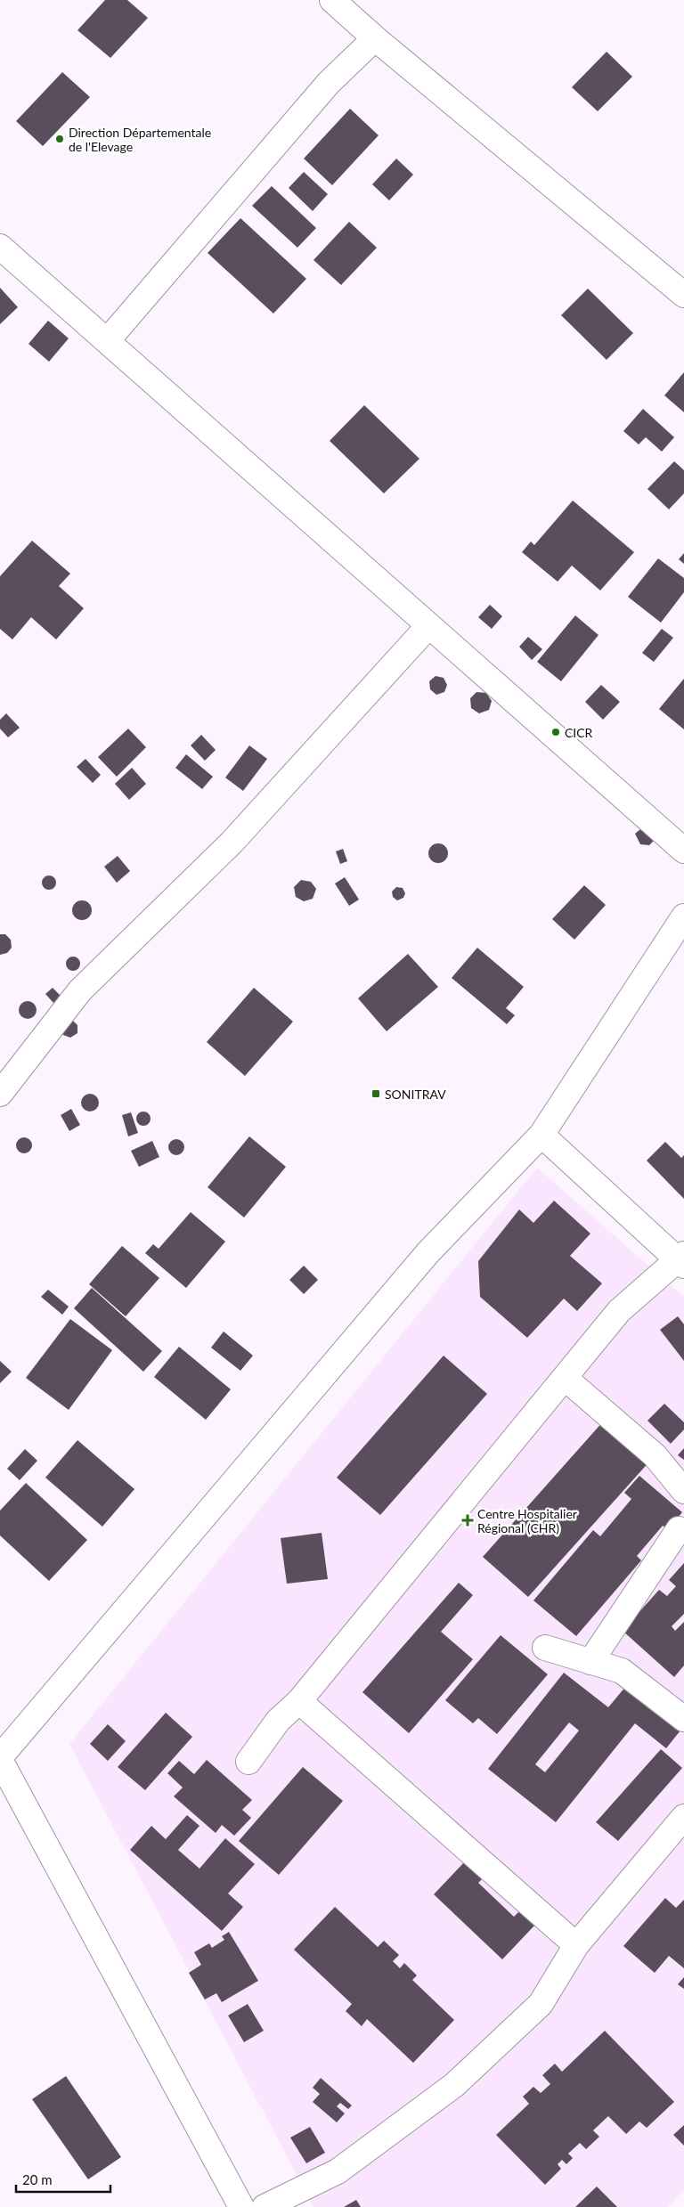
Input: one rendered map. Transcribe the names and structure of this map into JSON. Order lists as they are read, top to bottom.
{
  "places": {
    "other": ["Direction Départementale de l'Elevage", "CICR"],
    "transit": ["SONITRAV"],
    "health": ["Centre Hospitalier Régional (CHR)"]
  },
  "scale_bar": "20 m"
}
